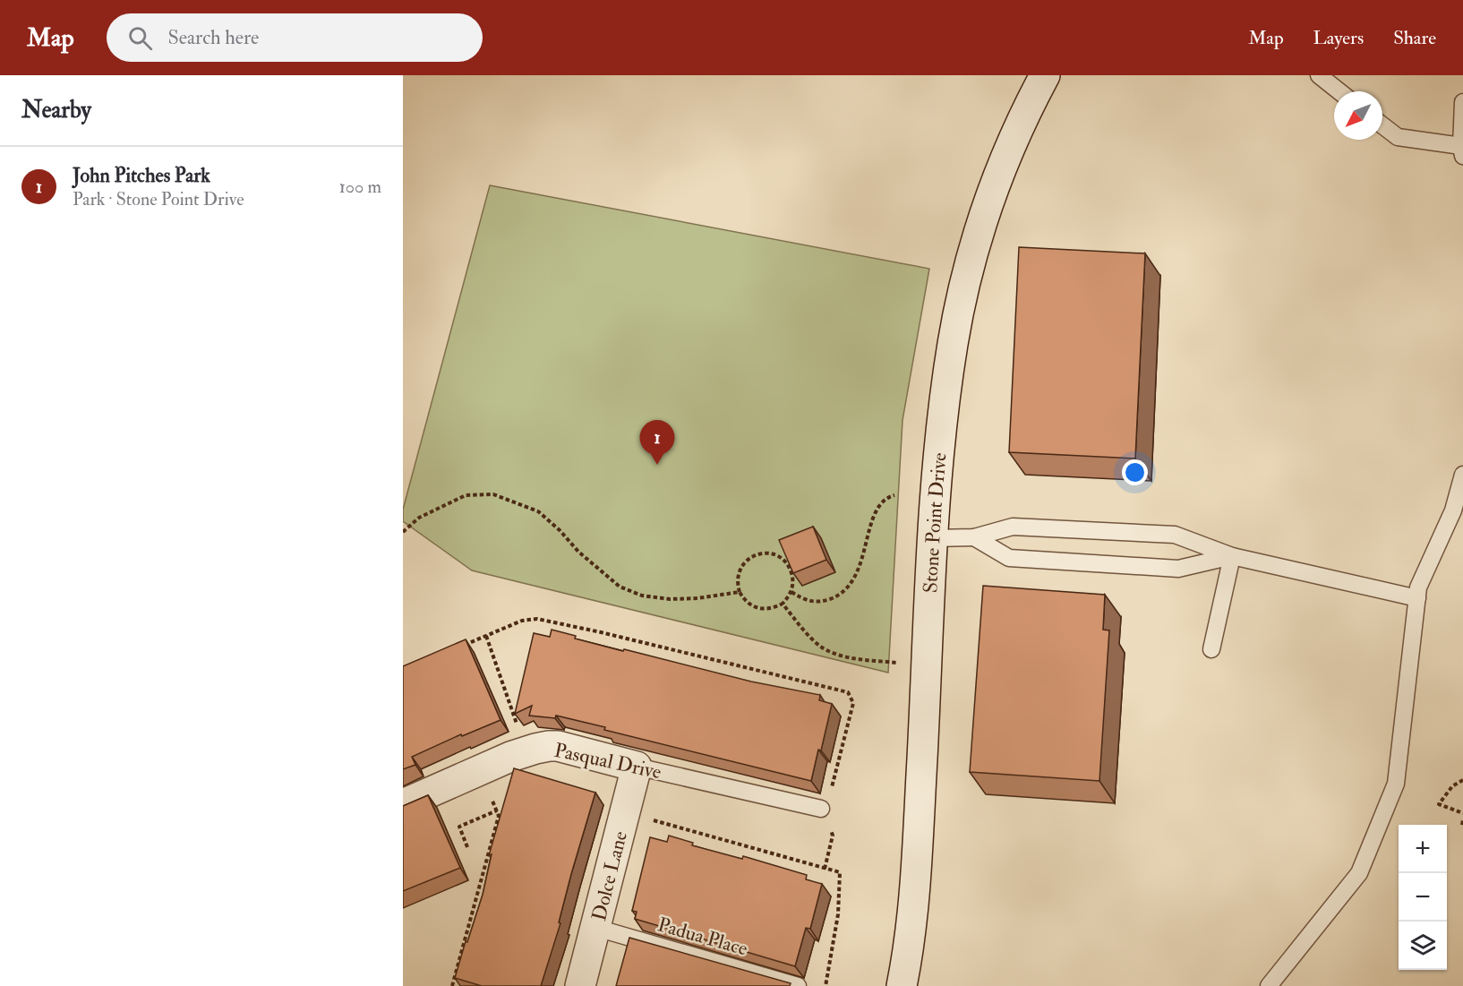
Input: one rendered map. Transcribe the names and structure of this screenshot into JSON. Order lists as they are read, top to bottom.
{
  "streets": {
    "street": ["Stone Point Drive", "Pasqual Drive", "Dolce Lane"],
    "lane": ["Padua Place"]
  },
  "crossings": [
    ["Pasqual Drive", "Dolce Lane"],
    ["Dolce Lane", "Padua Place"]
  ],
  "north": "bottom left",
  "page": {
    "header": "Map",
    "search": "Search here",
    "nav": ["Map", "Layers", "Share"],
    "heading": "Nearby",
    "list": [
      {
        "mark": "1",
        "name": "John Pitches Park",
        "note": "Park · Stone Point Drive",
        "value": "100 m"
      }
    ],
    "pins": "1",
    "map_buttons": ["+", "−"]
  }
}
